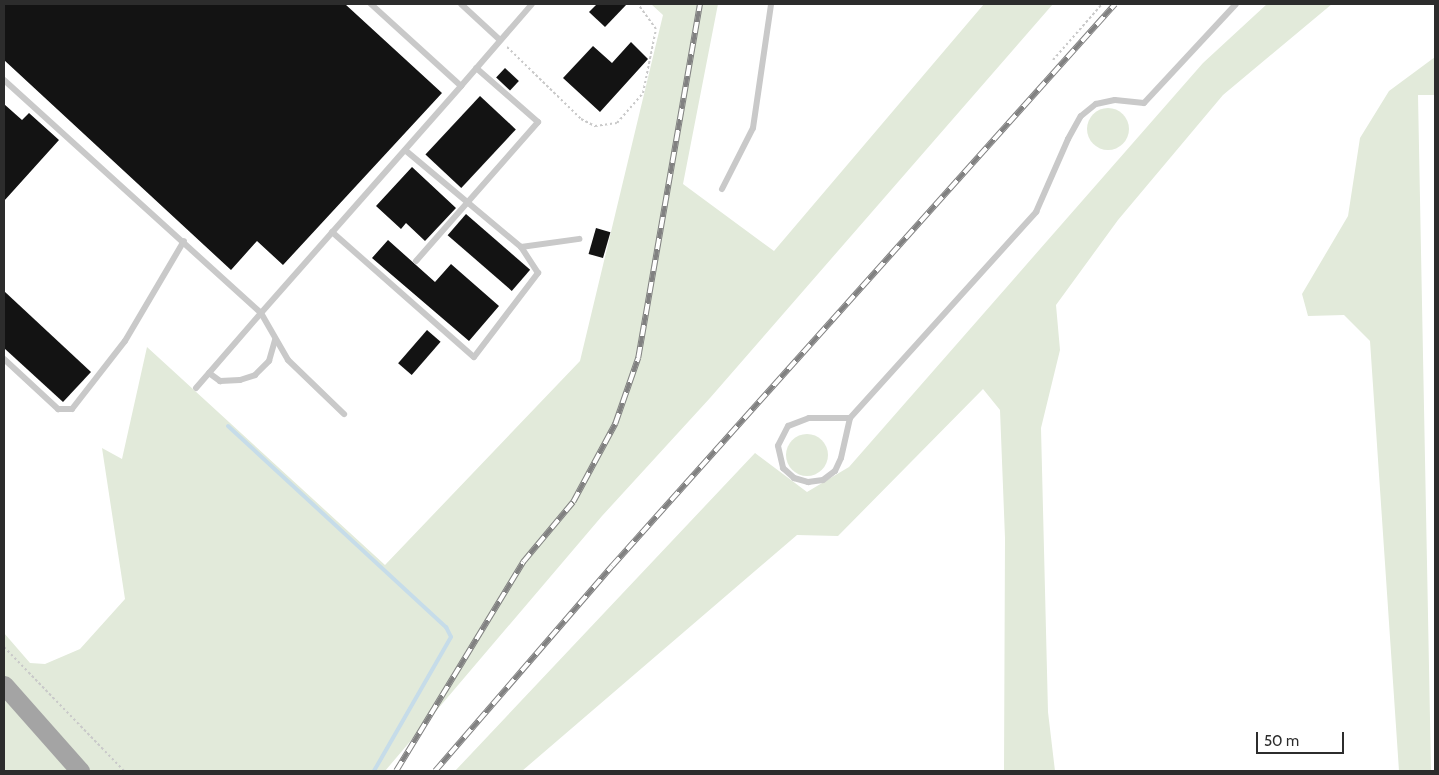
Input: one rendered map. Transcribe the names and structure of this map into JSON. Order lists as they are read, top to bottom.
{
  "scale_bar": "50 m"
}
